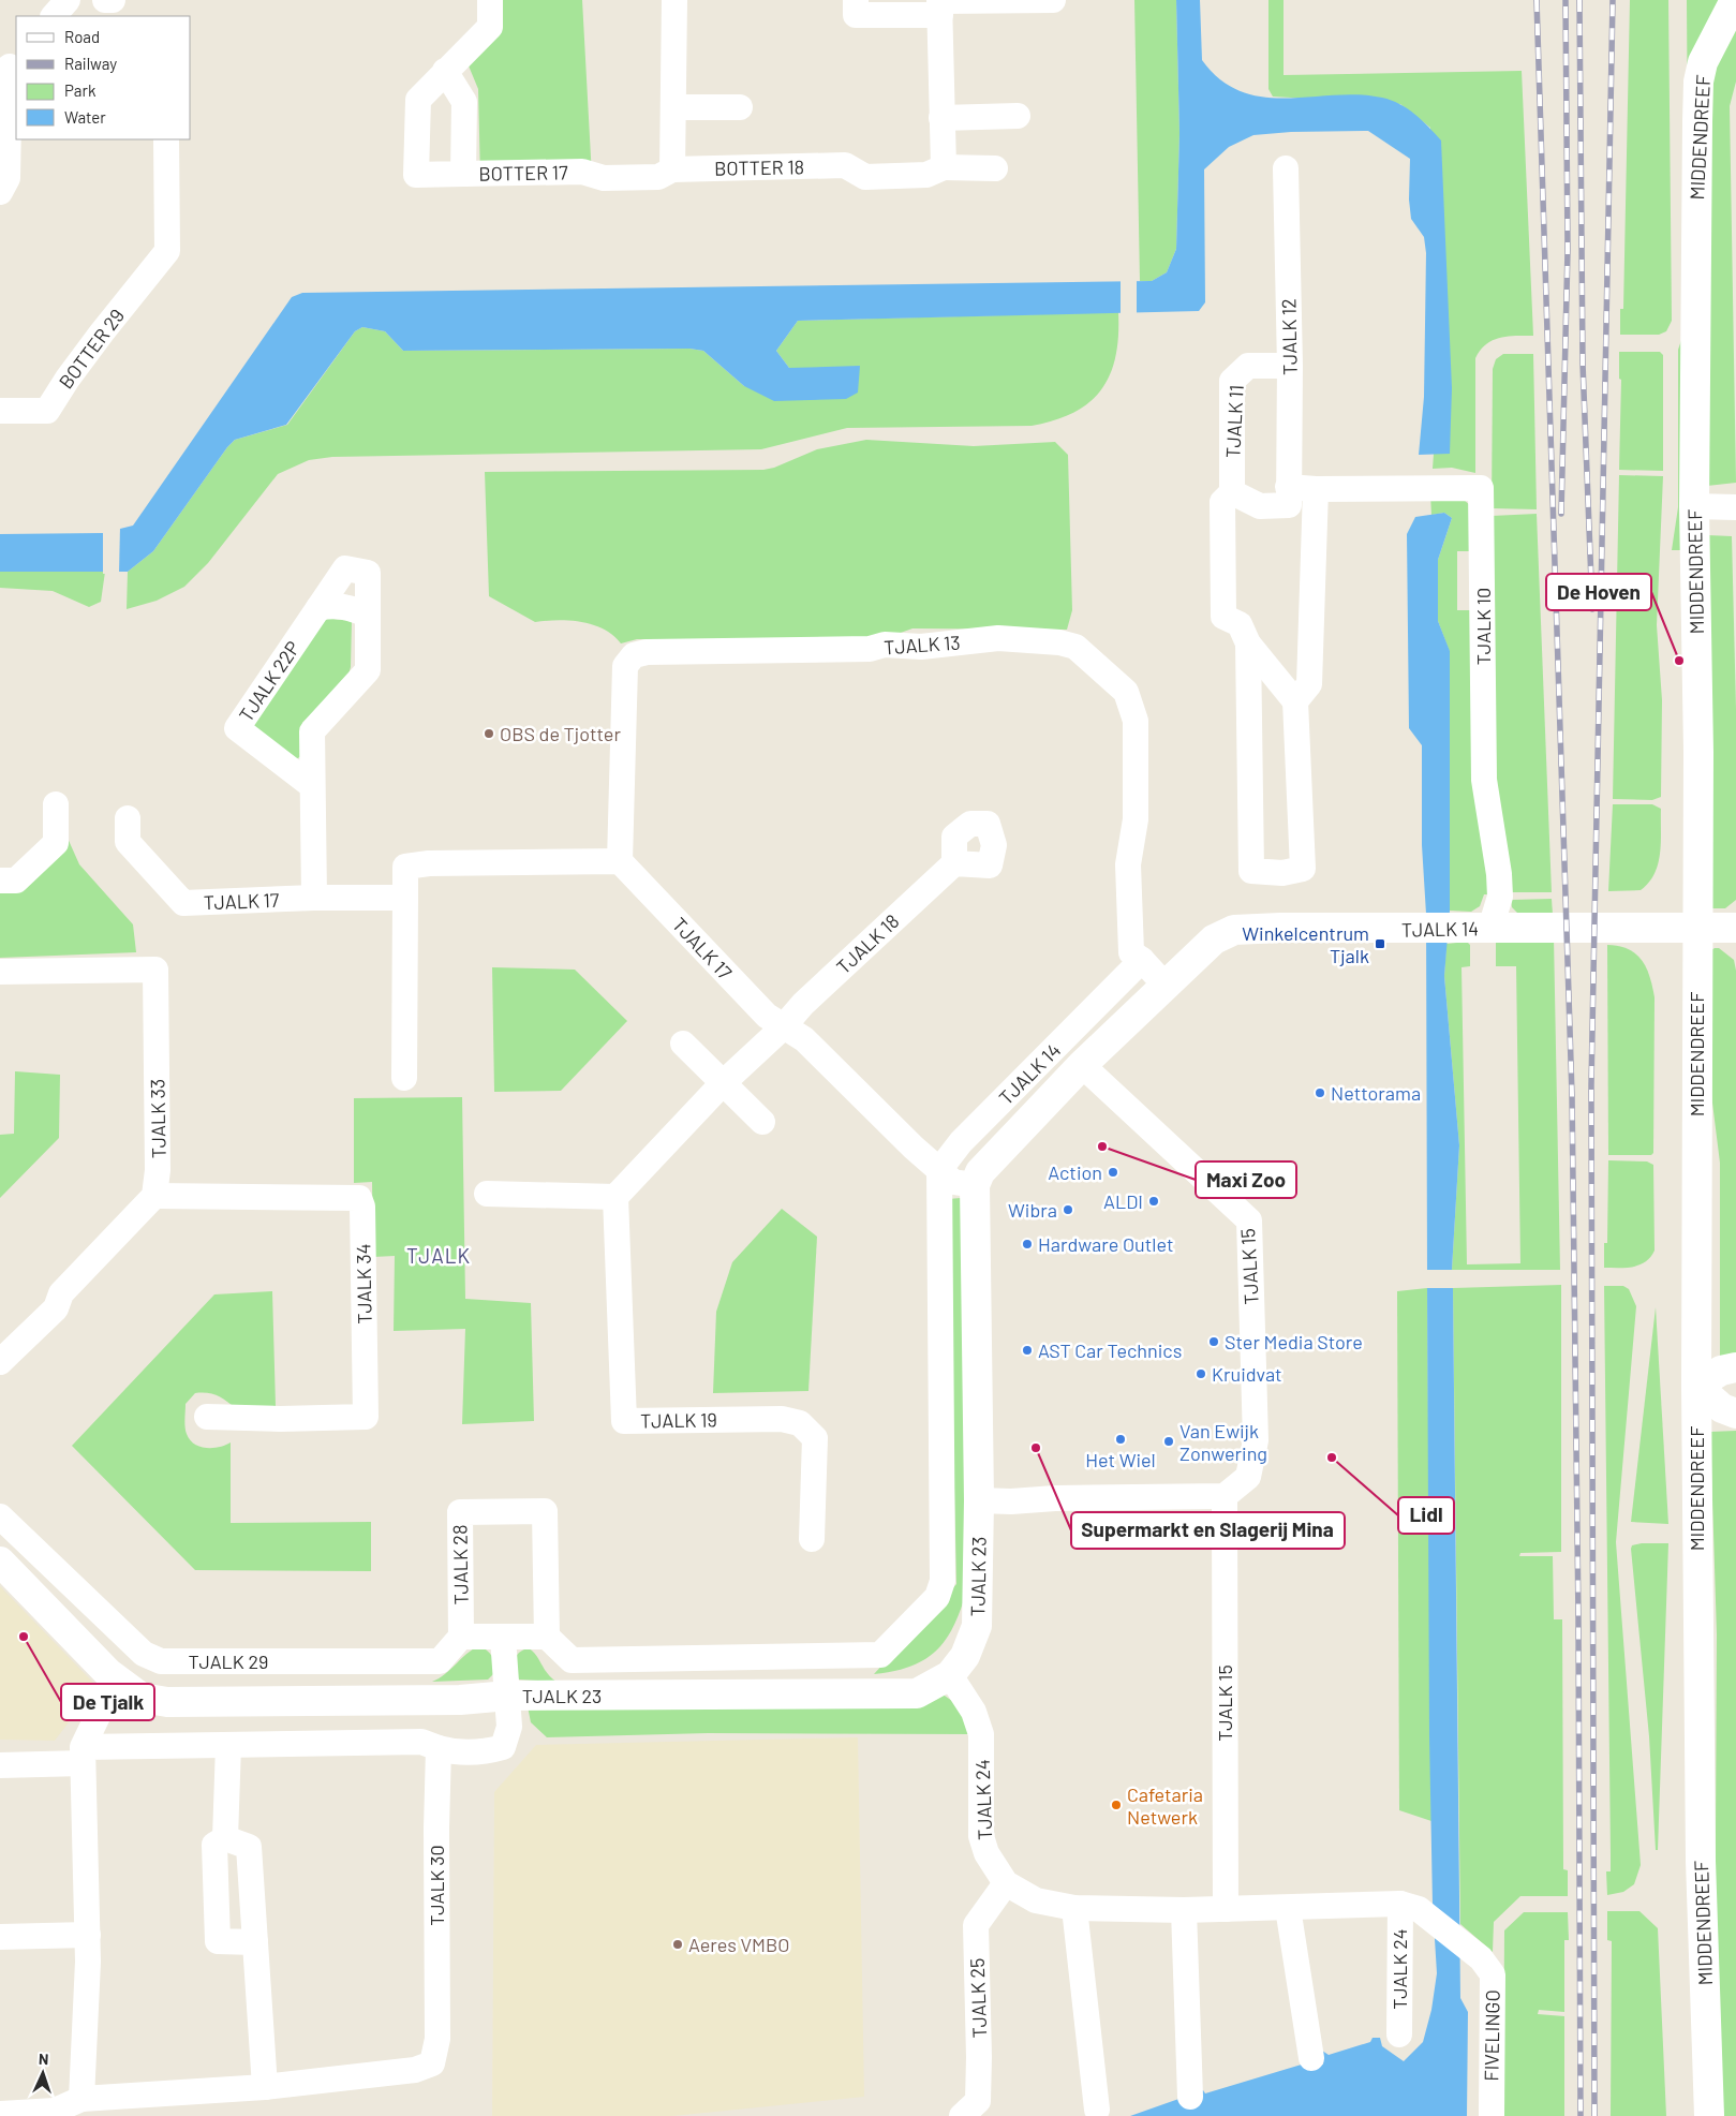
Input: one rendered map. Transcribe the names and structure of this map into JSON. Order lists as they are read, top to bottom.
{
  "streets": {
    "street": [
      "MIDDENDREEF",
      "BOTTER 18",
      "BOTTER 17",
      "TJALK 12",
      "BOTTER 29",
      "TJALK 11",
      "TJALK 10",
      "TJALK 13",
      "TJALK 22P",
      "TJALK 17",
      "TJALK 14",
      "TJALK 18",
      "TJALK 33",
      "TJALK 15",
      "TJALK 34",
      "TJALK 19",
      "TJALK 28",
      "TJALK 23",
      "TJALK 29",
      "TJALK 24",
      "TJALK 30",
      "TJALK 25",
      "FIVELINGO"
    ]
  },
  "crossings": [
    ["MIDDENDREEF", "TJALK 14"],
    ["BOTTER 18", "BOTTER 17"],
    ["TJALK 12", "TJALK 11"],
    ["TJALK 12", "TJALK 10"],
    ["TJALK 10", "TJALK 14"],
    ["TJALK 13", "TJALK 17"],
    ["TJALK 13", "TJALK 14"],
    ["TJALK 22P", "TJALK 17"],
    ["TJALK 17", "TJALK 14"],
    ["TJALK 17", "TJALK 18"],
    ["TJALK 17", "TJALK 23"],
    ["TJALK 14", "TJALK 15"],
    ["TJALK 14", "TJALK 23"],
    ["TJALK 33", "TJALK 34"],
    ["TJALK 15", "TJALK 24"],
    ["TJALK 28", "TJALK 23"],
    ["TJALK 28", "TJALK 29"],
    ["TJALK 23", "TJALK 24"],
    ["TJALK 24", "TJALK 25"],
    ["TJALK 24", "FIVELINGO"]
  ],
  "districts": ["TJALK"],
  "places": {
    "other": [
      "De Hoven",
      "OBS de Tjotter",
      "Nettorama",
      "Maxi Zoo",
      "Action",
      "ALDI",
      "Wibra",
      "Hardware Outlet",
      "Ster Media Store",
      "AST Car Technics",
      "Kruidvat",
      "Het Wiel",
      "Van Ewijk Zonwering",
      "Supermarkt en Slagerij Mina",
      "Lidl",
      "De Tjalk",
      "Cafetaria Netwerk",
      "Aeres VMBO"
    ],
    "transit": ["Winkelcentrum Tjalk"]
  },
  "legend": [
    "Road",
    "Railway",
    "Park",
    "Water"
  ],
  "north": "top"
}
